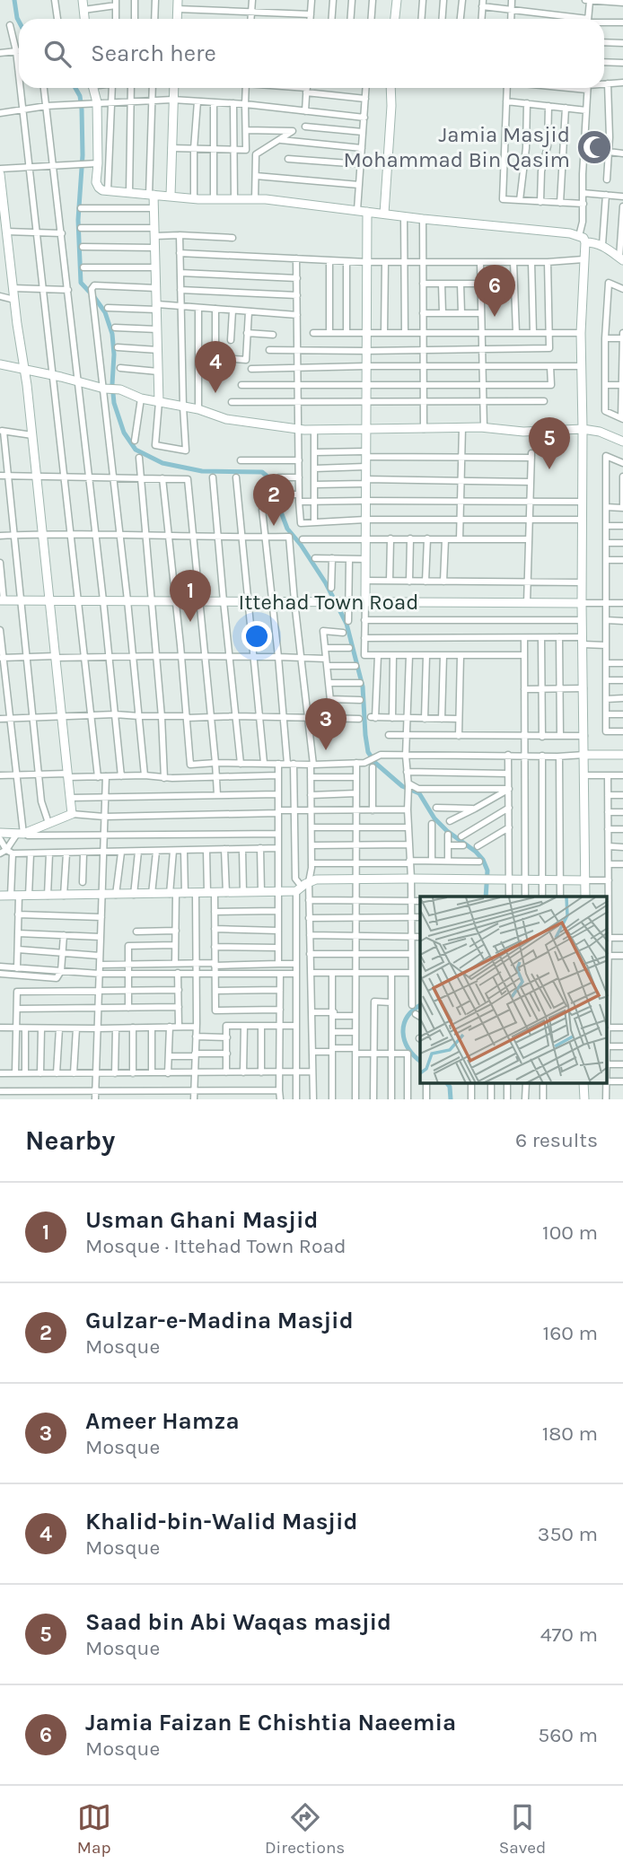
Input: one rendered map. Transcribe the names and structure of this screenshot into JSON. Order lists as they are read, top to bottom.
{
  "streets": {
    "street": ["Ittehad Town Road"]
  },
  "places": {
    "mosque": ["Jamia Masjid Mohammad Bin Qasim"]
  },
  "page": {
    "search": "Search here",
    "pins": [
      "6",
      "4",
      "5",
      "2",
      "1",
      "3"
    ],
    "heading": ["Nearby", "6 results"],
    "list": [
      {
        "mark": "1",
        "name": "Usman Ghani Masjid",
        "note": "Mosque · Ittehad Town Road",
        "value": "100 m"
      },
      {
        "mark": "2",
        "name": "Gulzar-e-Madina Masjid",
        "note": "Mosque",
        "value": "160 m"
      },
      {
        "mark": "3",
        "name": "Ameer Hamza",
        "note": "Mosque",
        "value": "180 m"
      },
      {
        "mark": "4",
        "name": "Khalid-bin-Walid Masjid",
        "note": "Mosque",
        "value": "350 m"
      },
      {
        "mark": "5",
        "name": "Saad bin Abi Waqas masjid",
        "note": "Mosque",
        "value": "470 m"
      },
      {
        "mark": "6",
        "name": "Jamia Faizan E Chishtia Naeemia",
        "note": "Mosque",
        "value": "560 m"
      }
    ],
    "nav": ["Map", "Directions", "Saved"]
  }
}
